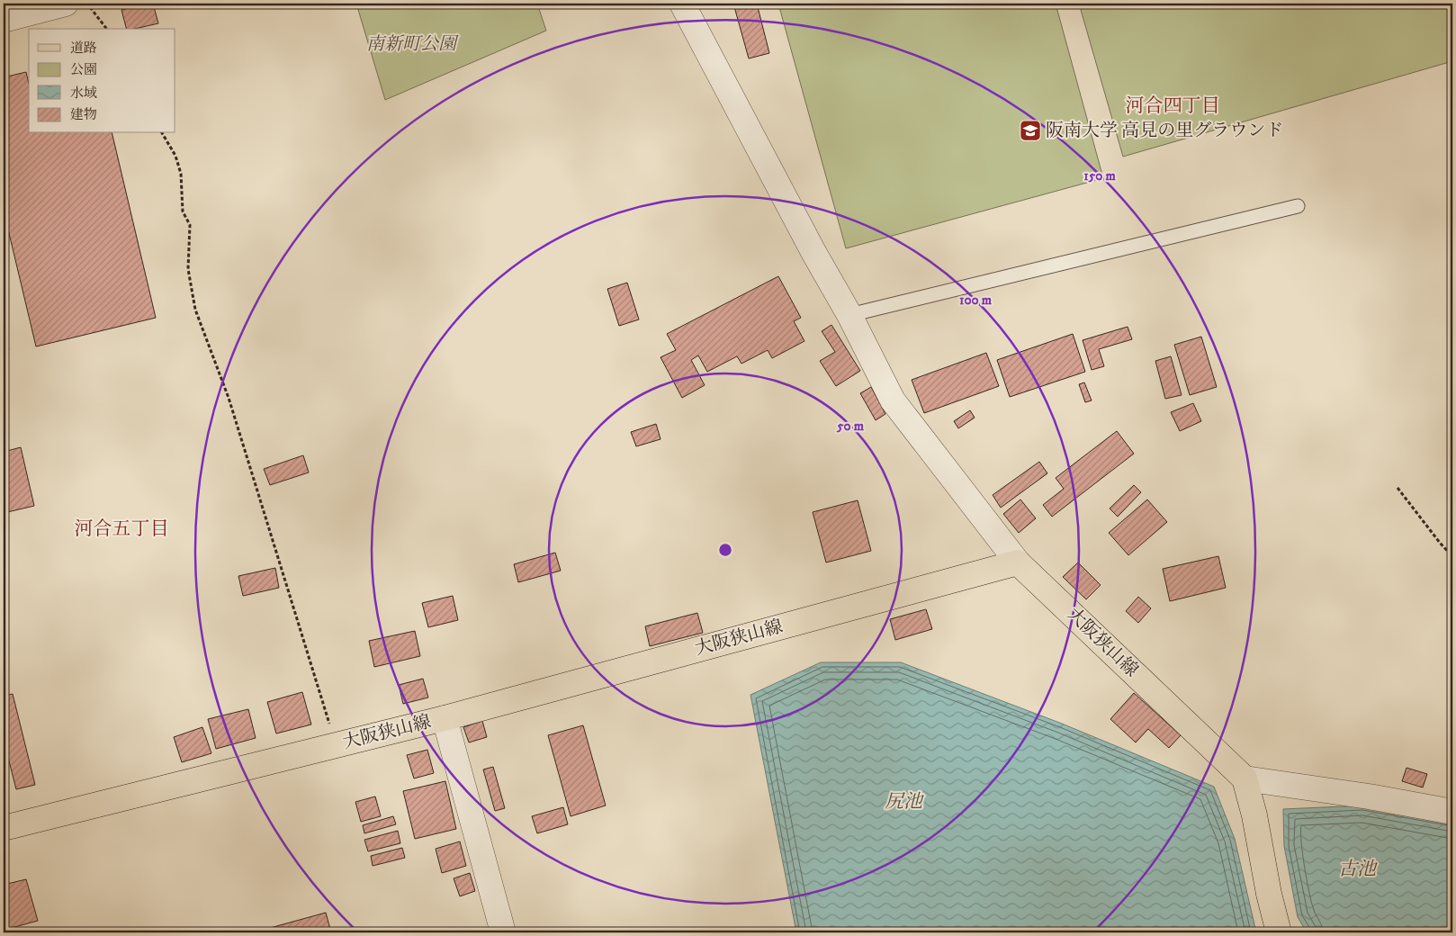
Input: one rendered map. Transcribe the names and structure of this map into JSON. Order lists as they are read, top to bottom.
{
  "streets": {
    "main road": ["大阪狭山線"]
  },
  "districts": ["河合四丁目", "河合五丁目"],
  "water": ["尻池", "古池"],
  "parks": ["南新町公園"],
  "places": {
    "school or university": ["阪南大学 高見の里グラウンド"]
  },
  "legend": [
    "道路",
    "公園",
    "水域",
    "建物"
  ],
  "rings": ["150 m", "100 m", "50 m"]
}
